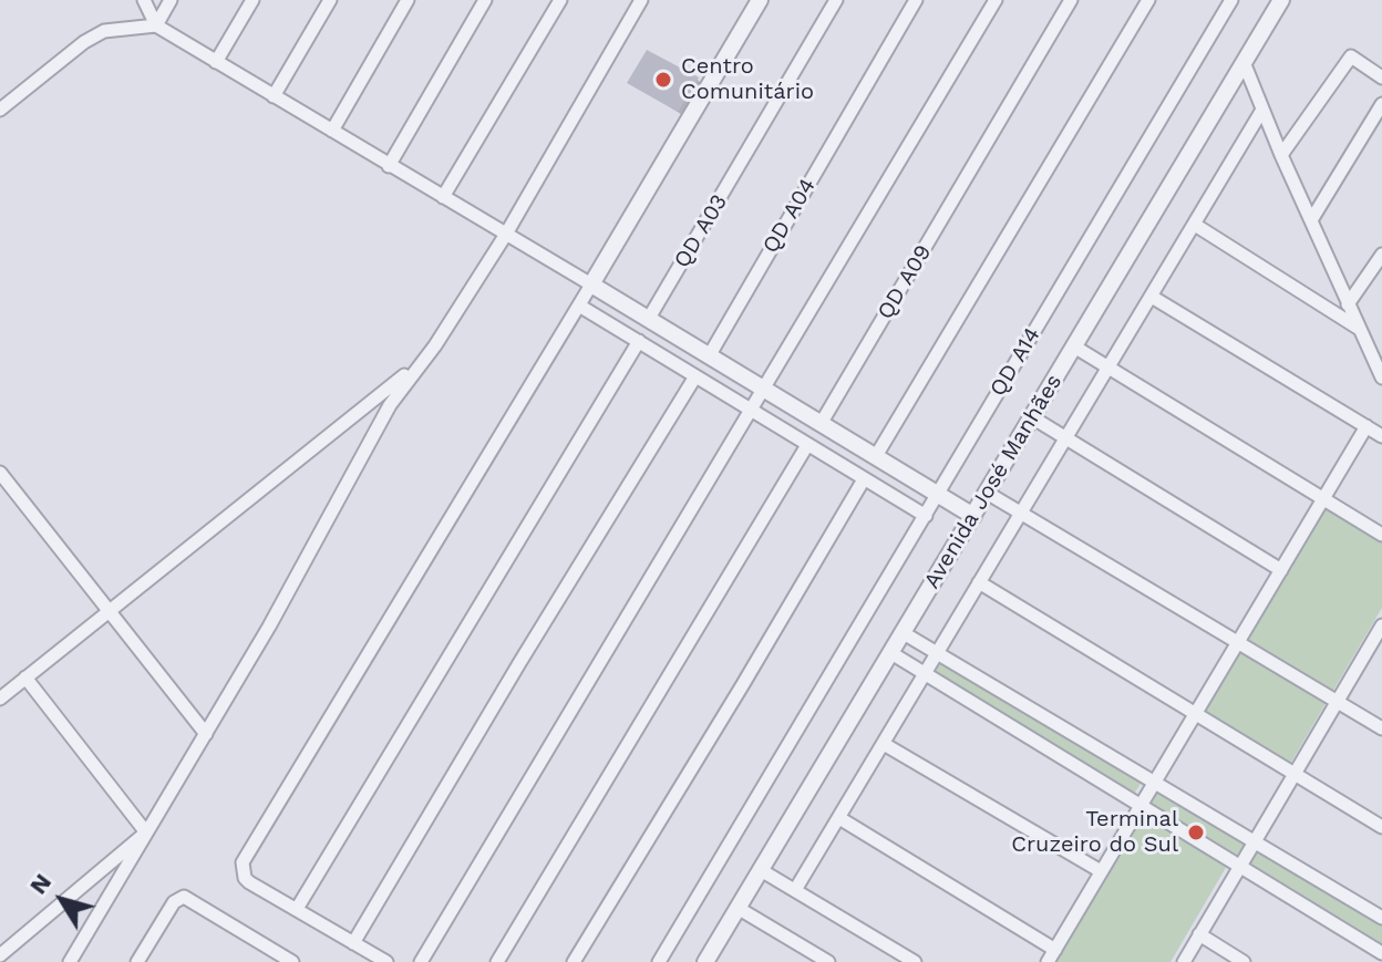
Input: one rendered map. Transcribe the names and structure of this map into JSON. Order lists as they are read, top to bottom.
{
  "streets": {
    "street": [
      "QD A04",
      "QD A03",
      "QD A09",
      "QD A14",
      "Avenida José Manhães"
    ]
  },
  "places": ["Centro Comunitário", "Terminal Cruzeiro do Sul"],
  "north": "top left"
}
